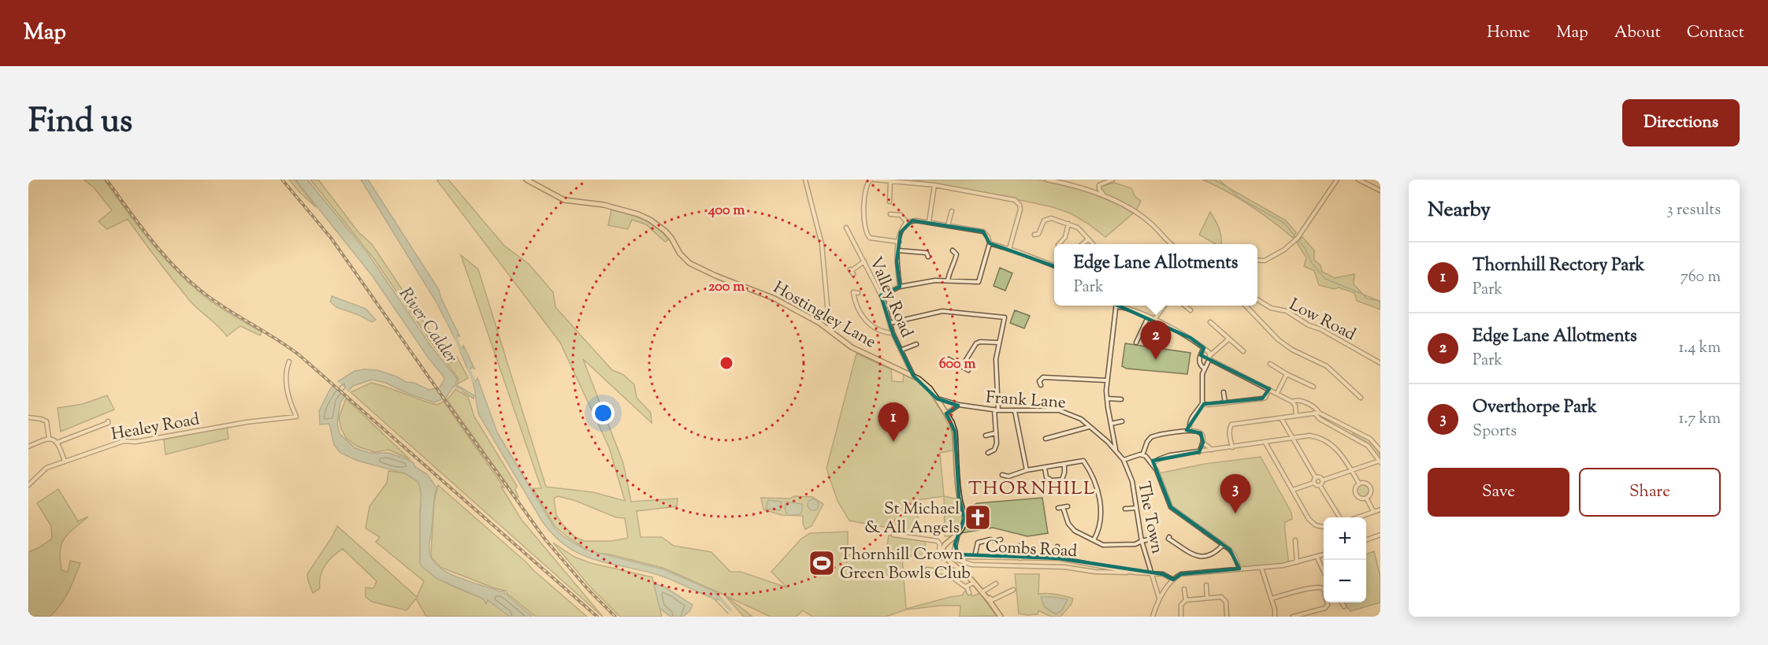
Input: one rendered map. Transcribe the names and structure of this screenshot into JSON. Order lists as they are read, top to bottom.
{
  "streets": {
    "main road": ["Hostingley Lane"],
    "street": [
      "Valley Road",
      "Low Road",
      "Frank Lane",
      "Healey Road",
      "The Town",
      "Combs Road"
    ]
  },
  "crossings": [
    ["Valley Road", "Hostingley Lane"],
    ["Hostingley Lane", "Frank Lane"],
    ["Hostingley Lane", "Combs Road"],
    ["Frank Lane", "The Town"],
    ["The Town", "Combs Road"]
  ],
  "districts": ["THORNHILL"],
  "water": ["River Calder"],
  "places": {
    "church": ["St Michael & All Angels"],
    "sports": ["Thornhill Crown Green Bowls Club"]
  },
  "page": {
    "header": "Map",
    "nav": [
      "Home",
      "Map",
      "About",
      "Contact"
    ],
    "title": "Find us",
    "buttons": [
      "Directions",
      ["Save", "Share"]
    ],
    "heading": ["Nearby", "3 results"],
    "list": [
      {
        "mark": "1",
        "name": "Thornhill Rectory Park",
        "note": "Park",
        "value": "760 m"
      },
      {
        "mark": "2",
        "name": "Edge Lane Allotments",
        "note": "Park",
        "value": "1.4 km"
      },
      {
        "mark": "3",
        "name": "Overthorpe Park",
        "note": "Sports",
        "value": "1.7 km"
      }
    ],
    "popup": ["Edge Lane Allotments", "Park"],
    "pins": ["2", "1", "3"],
    "map_buttons": ["+", "−"]
  },
  "rings": ["400 m", "200 m", "600 m"]
}
